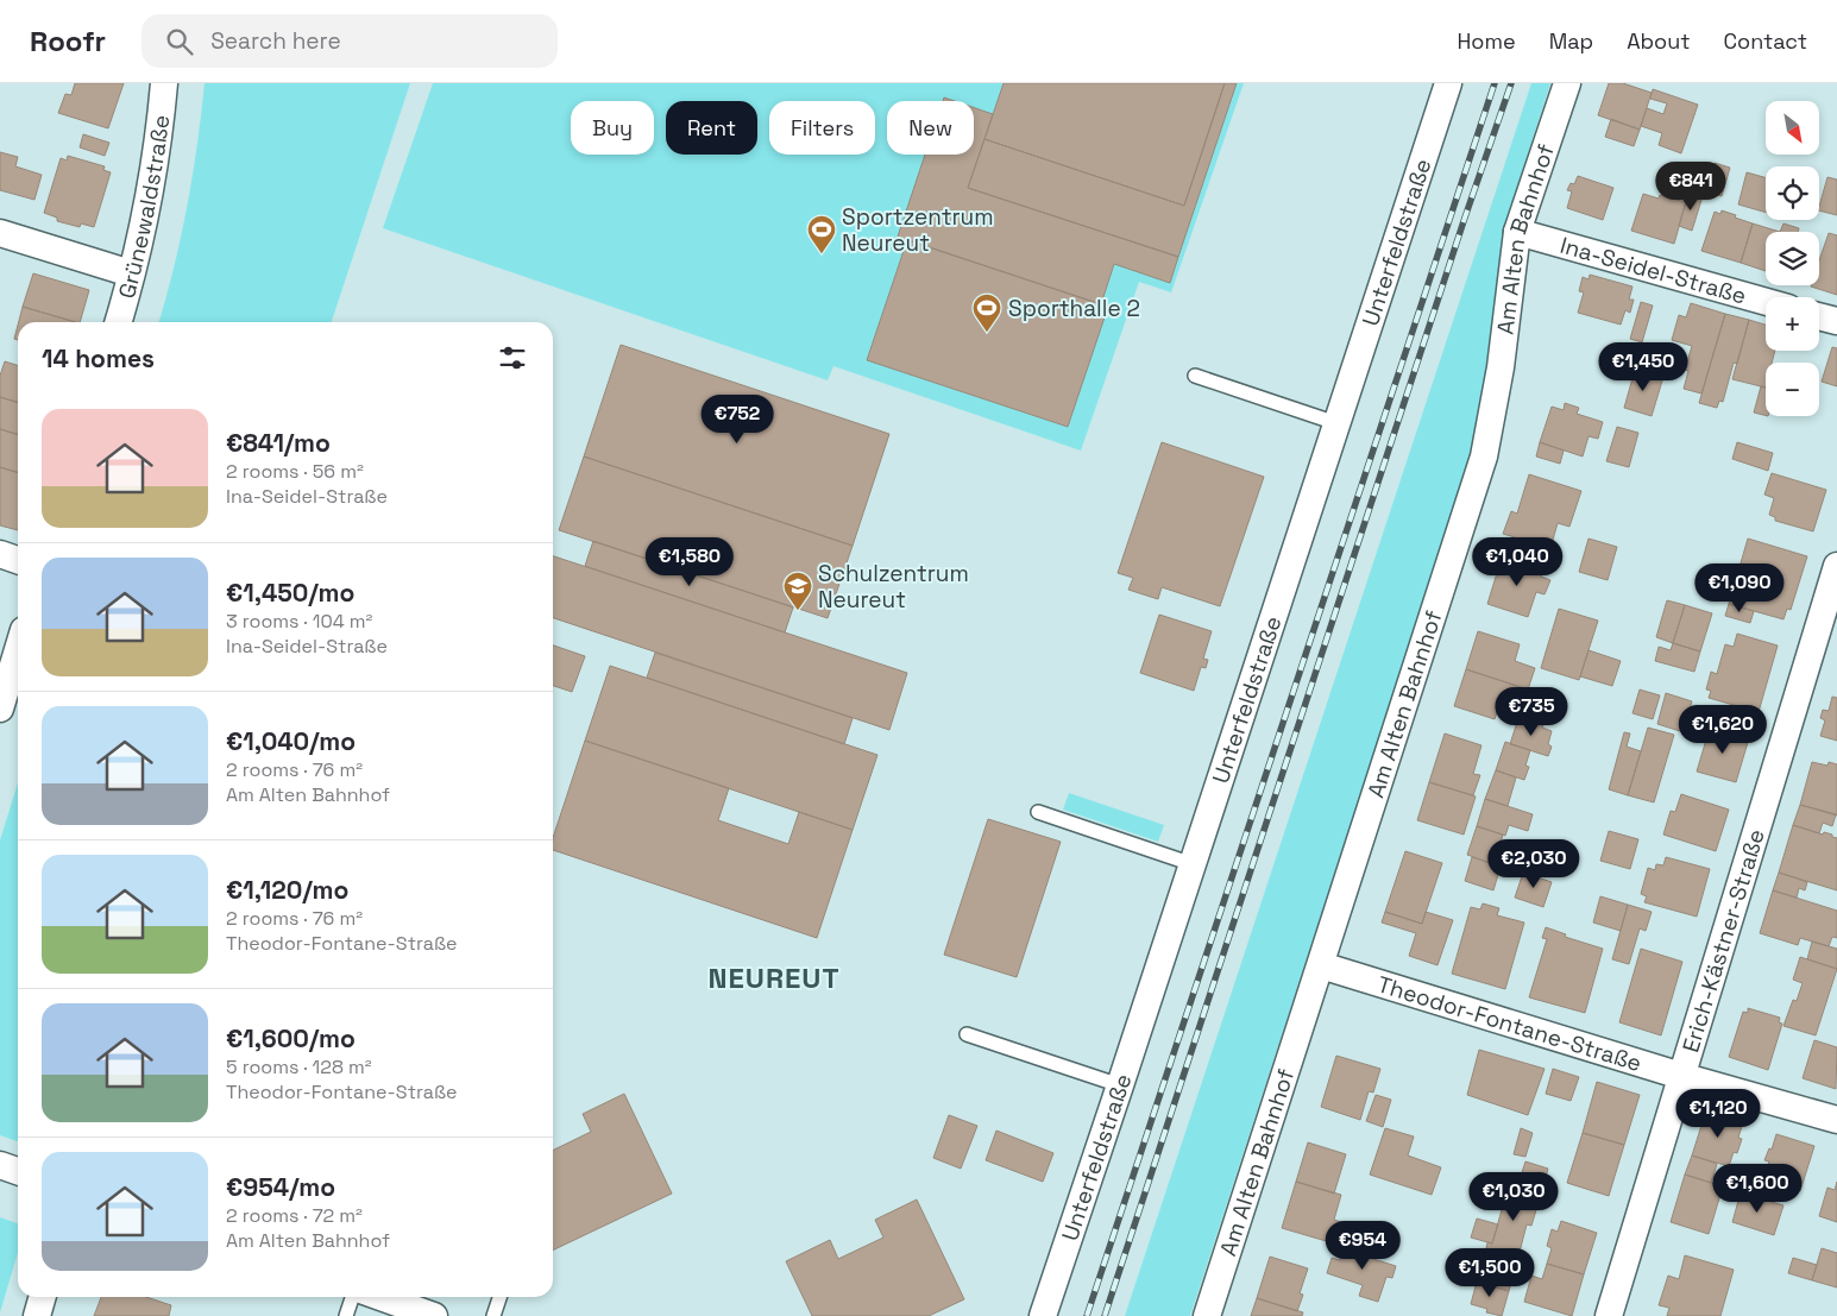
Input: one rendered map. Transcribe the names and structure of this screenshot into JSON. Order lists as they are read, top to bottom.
{
  "streets": {
    "street": [
      "Grünewaldstraße",
      "Am Alten Bahnhof",
      "Unterfeldstraße",
      "Ina-Seidel-Straße",
      "Erich-Kästner-Straße",
      "Theodor-Fontane-Straße"
    ]
  },
  "crossings": [
    ["Am Alten Bahnhof", "Ina-Seidel-Straße"],
    ["Am Alten Bahnhof", "Theodor-Fontane-Straße"],
    ["Erich-Kästner-Straße", "Theodor-Fontane-Straße"]
  ],
  "districts": ["NEUREUT"],
  "places": {
    "sports": ["Sportzentrum Neureut", "Sporthalle 2"],
    "school or university": ["Schulzentrum Neureut"]
  },
  "north": "bottom right",
  "page": {
    "header": "Roofr",
    "search": "Search here",
    "nav": [
      "Home",
      "Map",
      "About",
      "Contact"
    ],
    "map_buttons": ["+", "−"],
    "chip": [
      "Buy",
      "Rent",
      "Filters",
      "New"
    ],
    "price": [
      "€841",
      "€1,450",
      "€752",
      "€1,580",
      "€1,040",
      "€1,090",
      "€735",
      "€1,620",
      "€2,030",
      "€1,120",
      "€1,600",
      "€1,030",
      "€954",
      "€1,500"
    ],
    "heading": "14 homes",
    "list": [
      {
        "name": "€841/mo",
        "note": "2 rooms · 56 m² · Ina-Seidel-Straße"
      },
      {
        "name": "€1,450/mo",
        "note": "3 rooms · 104 m² · Ina-Seidel-Straße"
      },
      {
        "name": "€1,040/mo",
        "note": "2 rooms · 76 m² · Am Alten Bahnhof"
      },
      {
        "name": "€1,120/mo",
        "note": "2 rooms · 76 m² · Theodor-Fontane-Straße"
      },
      {
        "name": "€1,600/mo",
        "note": "5 rooms · 128 m² · Theodor-Fontane-Straße"
      },
      {
        "name": "€954/mo",
        "note": "2 rooms · 72 m² · Am Alten Bahnhof"
      }
    ]
  }
}
